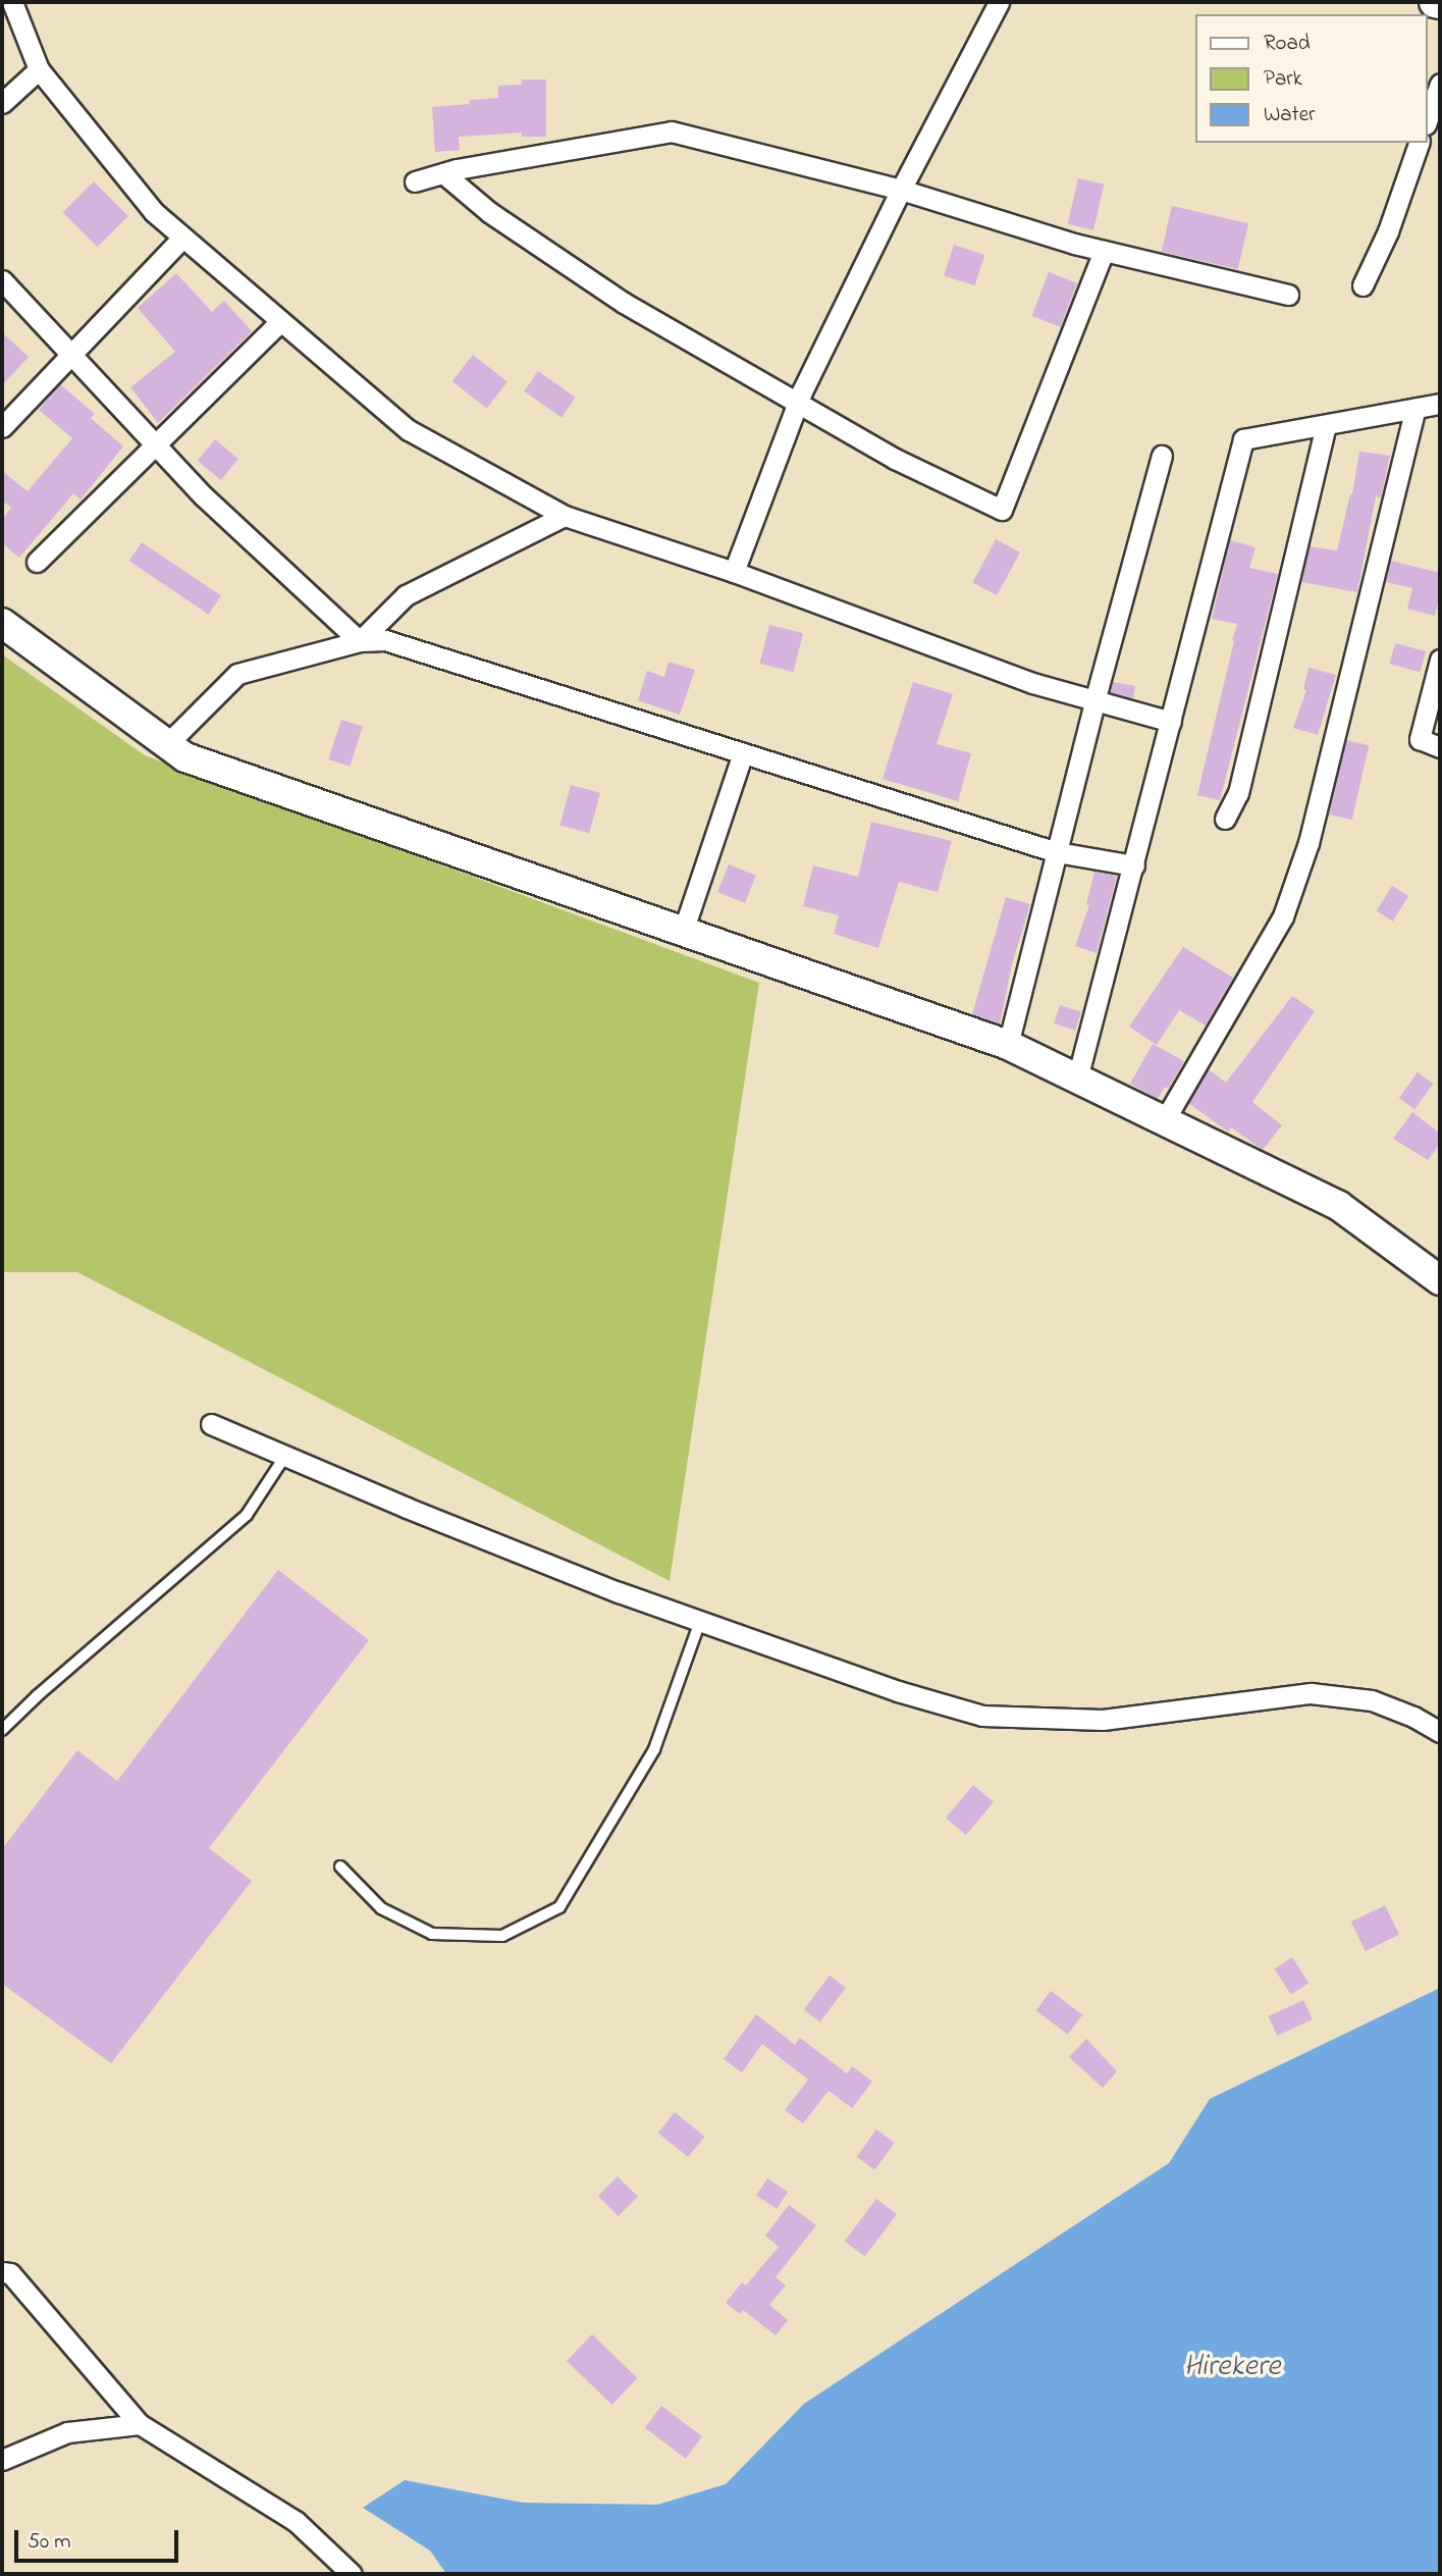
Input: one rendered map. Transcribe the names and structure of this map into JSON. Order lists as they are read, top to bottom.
{
  "water": ["Hirekere"],
  "legend": ["Road", "Park", "Water"],
  "scale_bar": "50 m"
}
